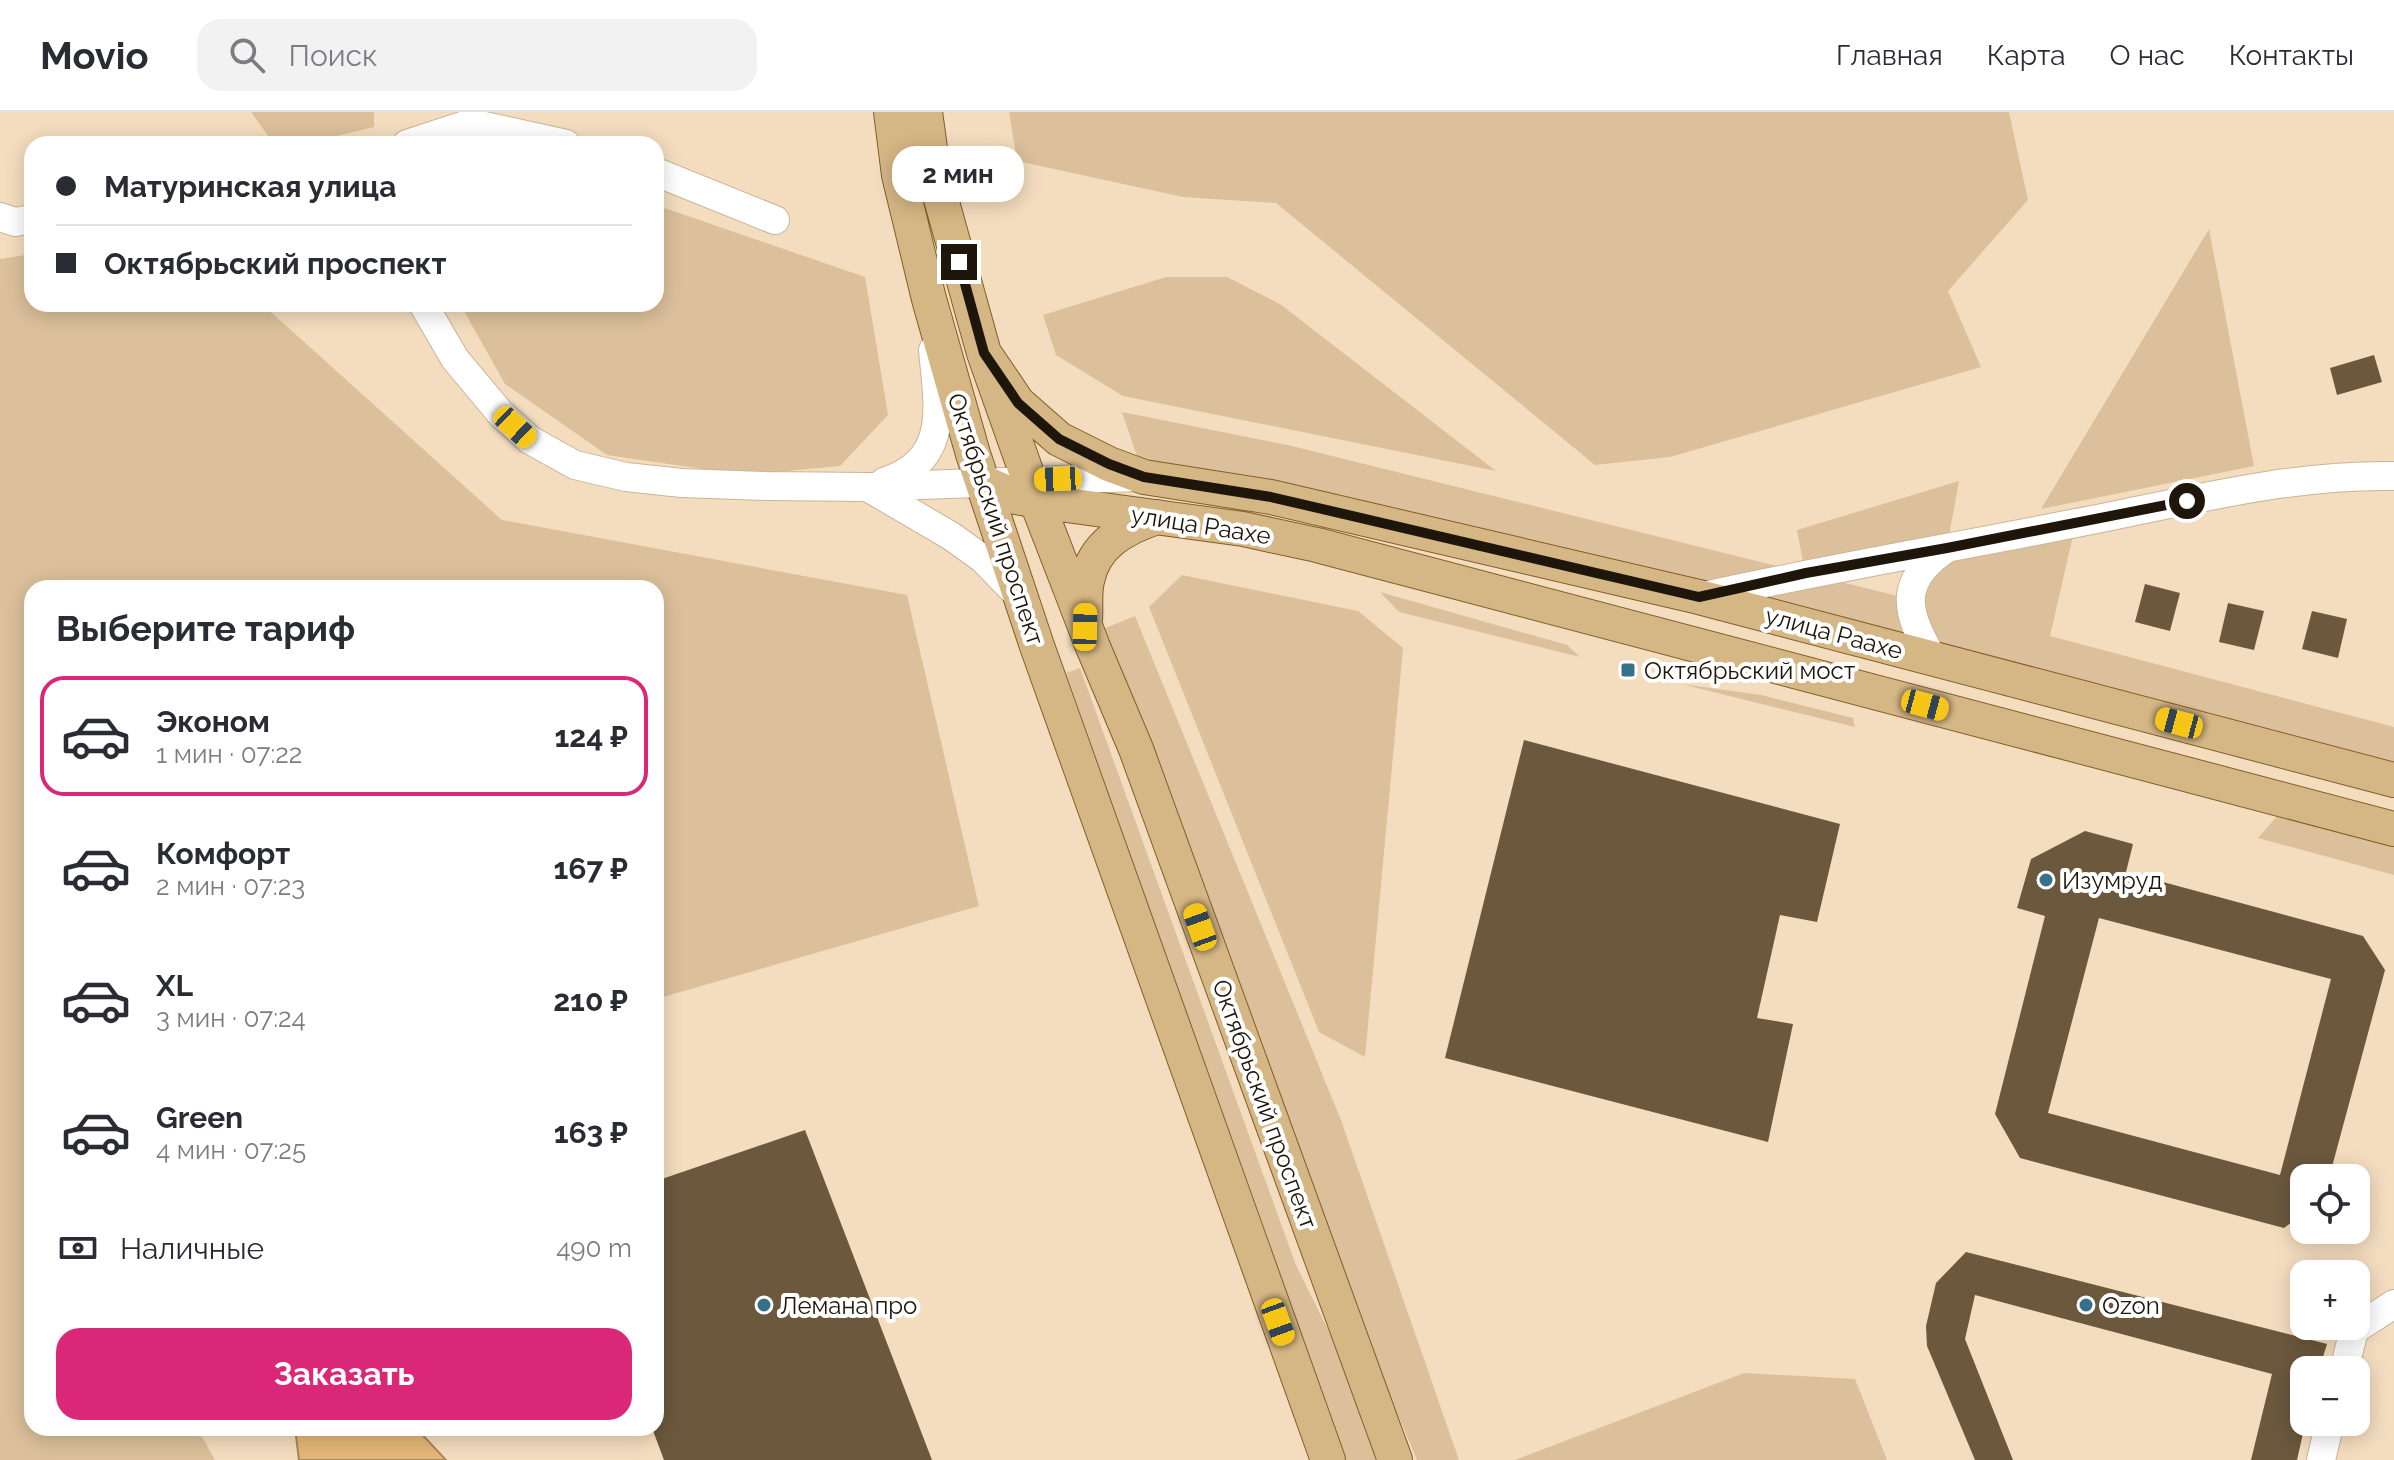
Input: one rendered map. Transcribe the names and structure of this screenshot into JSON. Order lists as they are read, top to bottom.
{
  "streets": {
    "main road": ["Октябрьский проспект", "улица Раахе"]
  },
  "crossings": [
    ["Октябрьский проспект", "улица Раахе"]
  ],
  "places": {
    "transit": ["Октябрьский мост"],
    "other": ["Изумруд", "Лемана про", "Ozon"]
  },
  "page": {
    "header": "Movio",
    "search": "Поиск",
    "nav": [
      "Главная",
      "Карта",
      "О нас",
      "Контакты"
    ],
    "banner": ["Матуринская улица", "Октябрьский проспект"],
    "bubble": "2 мин",
    "heading": "Выберите тариф",
    "list": [
      {
        "name": "Эконом",
        "note": "1 мин · 07:22",
        "value": "124 ₽"
      },
      {
        "name": "Комфорт",
        "note": "2 мин · 07:23",
        "value": "167 ₽"
      },
      {
        "name": "XL",
        "note": "3 мин · 07:24",
        "value": "210 ₽"
      },
      {
        "name": "Green",
        "note": "4 мин · 07:25",
        "value": "163 ₽"
      }
    ],
    "map_buttons": ["+", "−"],
    "pay": ["Наличные", "490 m"],
    "buttons": "Заказать"
  }
}
